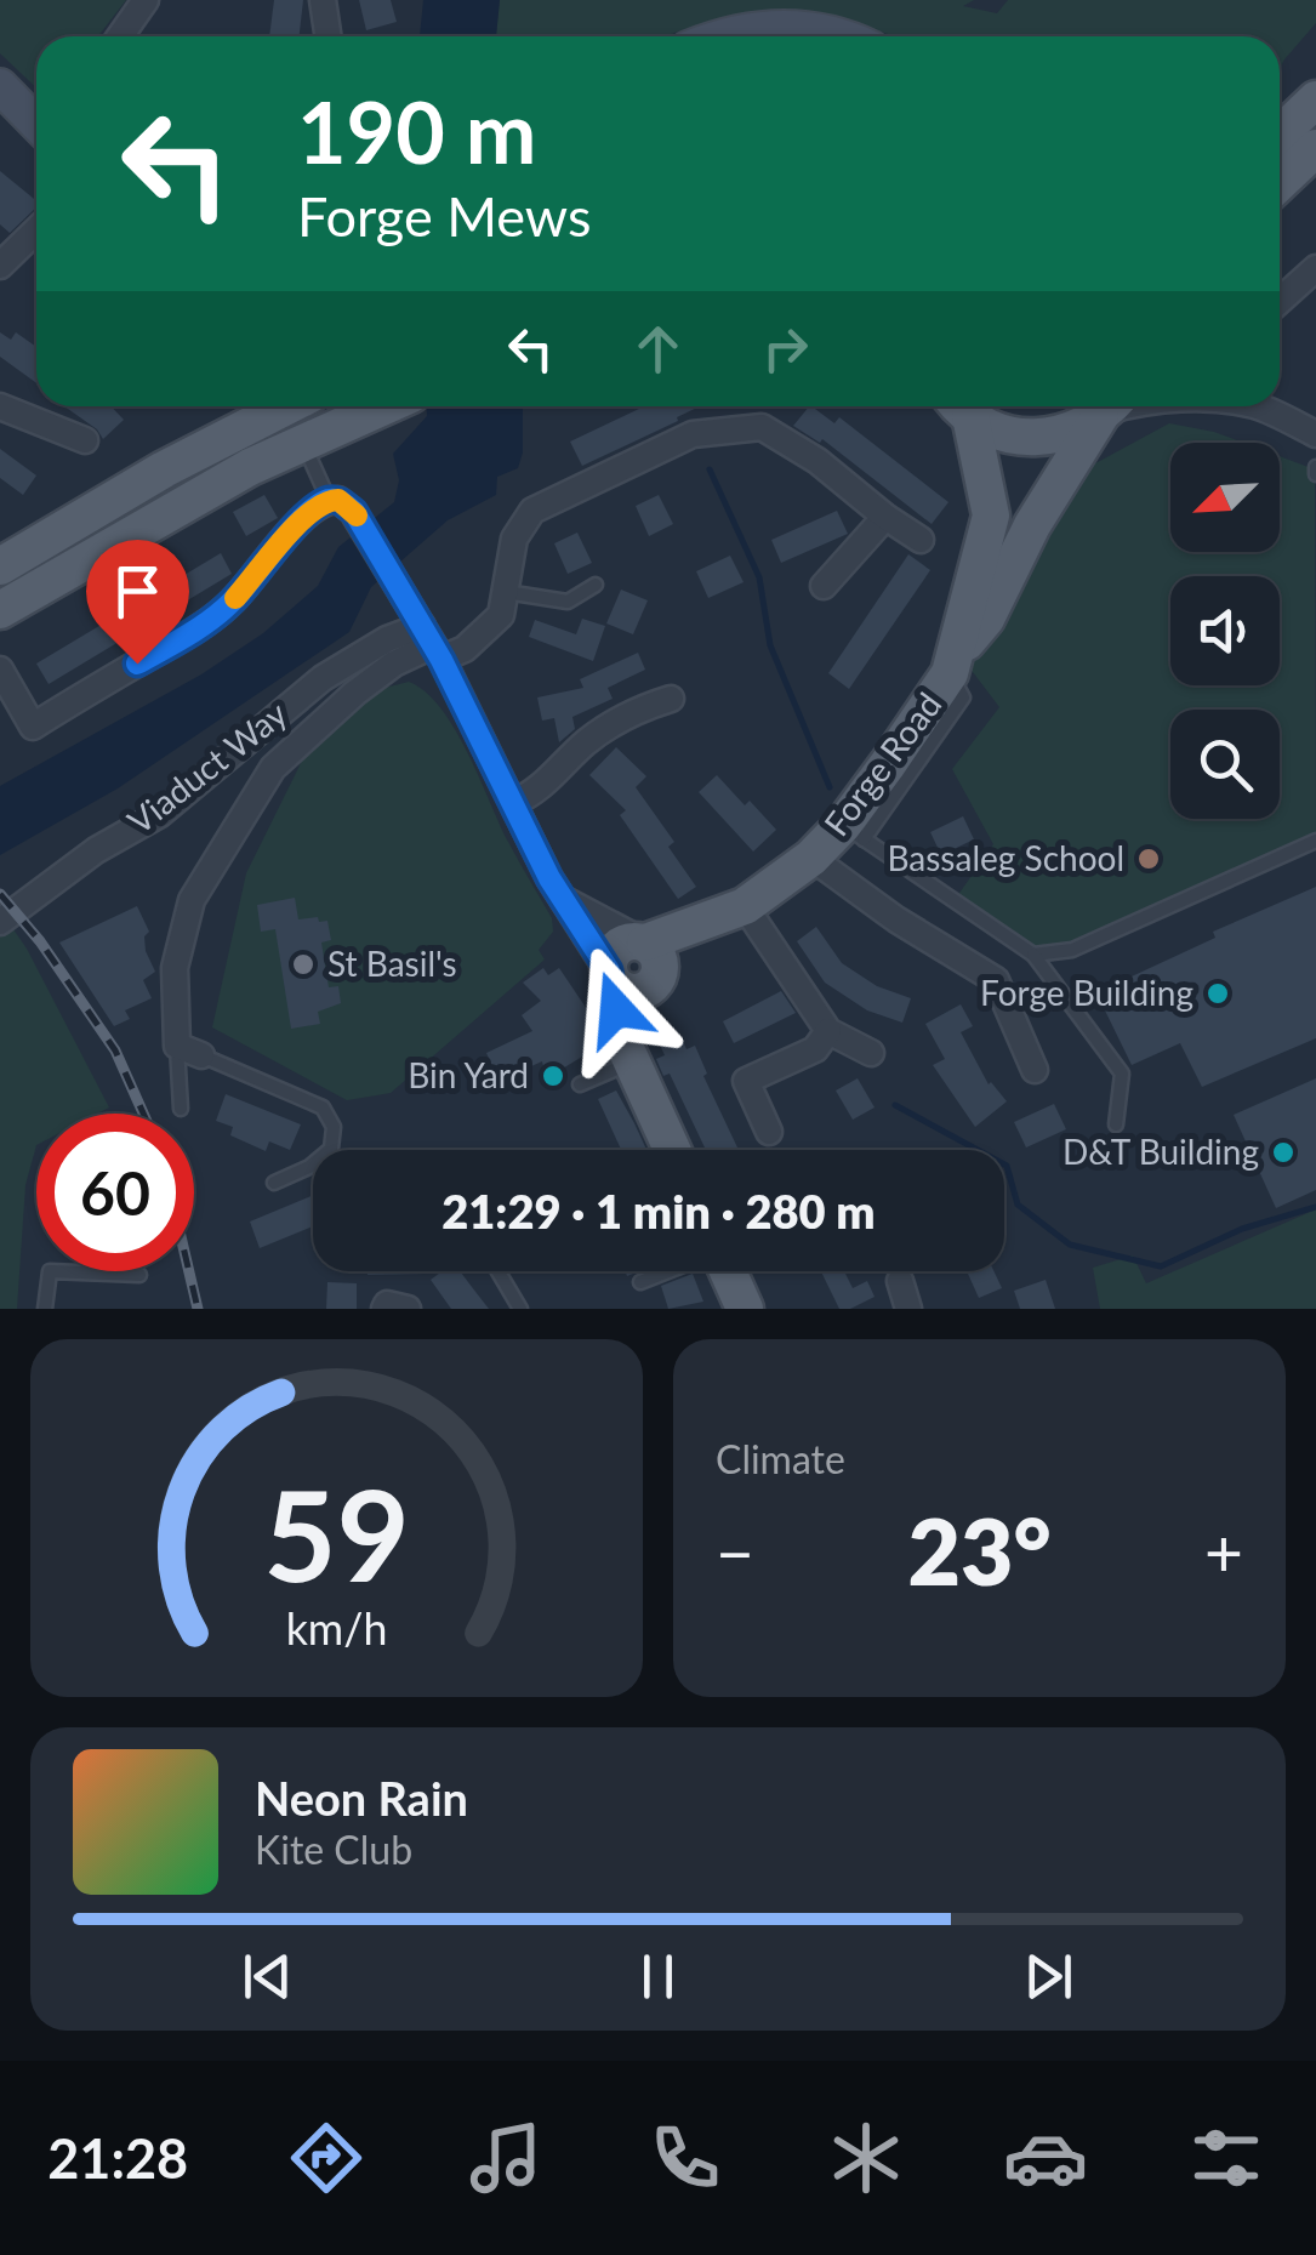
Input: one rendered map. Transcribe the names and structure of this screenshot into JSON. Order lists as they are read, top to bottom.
{
  "streets": {
    "main road": ["Forge Road"],
    "street": ["Viaduct Way"]
  },
  "places": [
    "Bassaleg School",
    "St Basil's",
    "Forge Building",
    "Bin Yard",
    "D&T Building"
  ],
  "north": "bottom left",
  "page": {
    "turn": ["190 m", "Forge Mews"],
    "limit": "60",
    "trip": "21:29 · 1 min · 280 m",
    "tile": "Climate",
    "heat": ["−", "23°", "+"],
    "song": ["Neon Rain", "Kite Club"],
    "tabs": "21:28",
    "gauge": ["59", "km/h"]
  }
}
